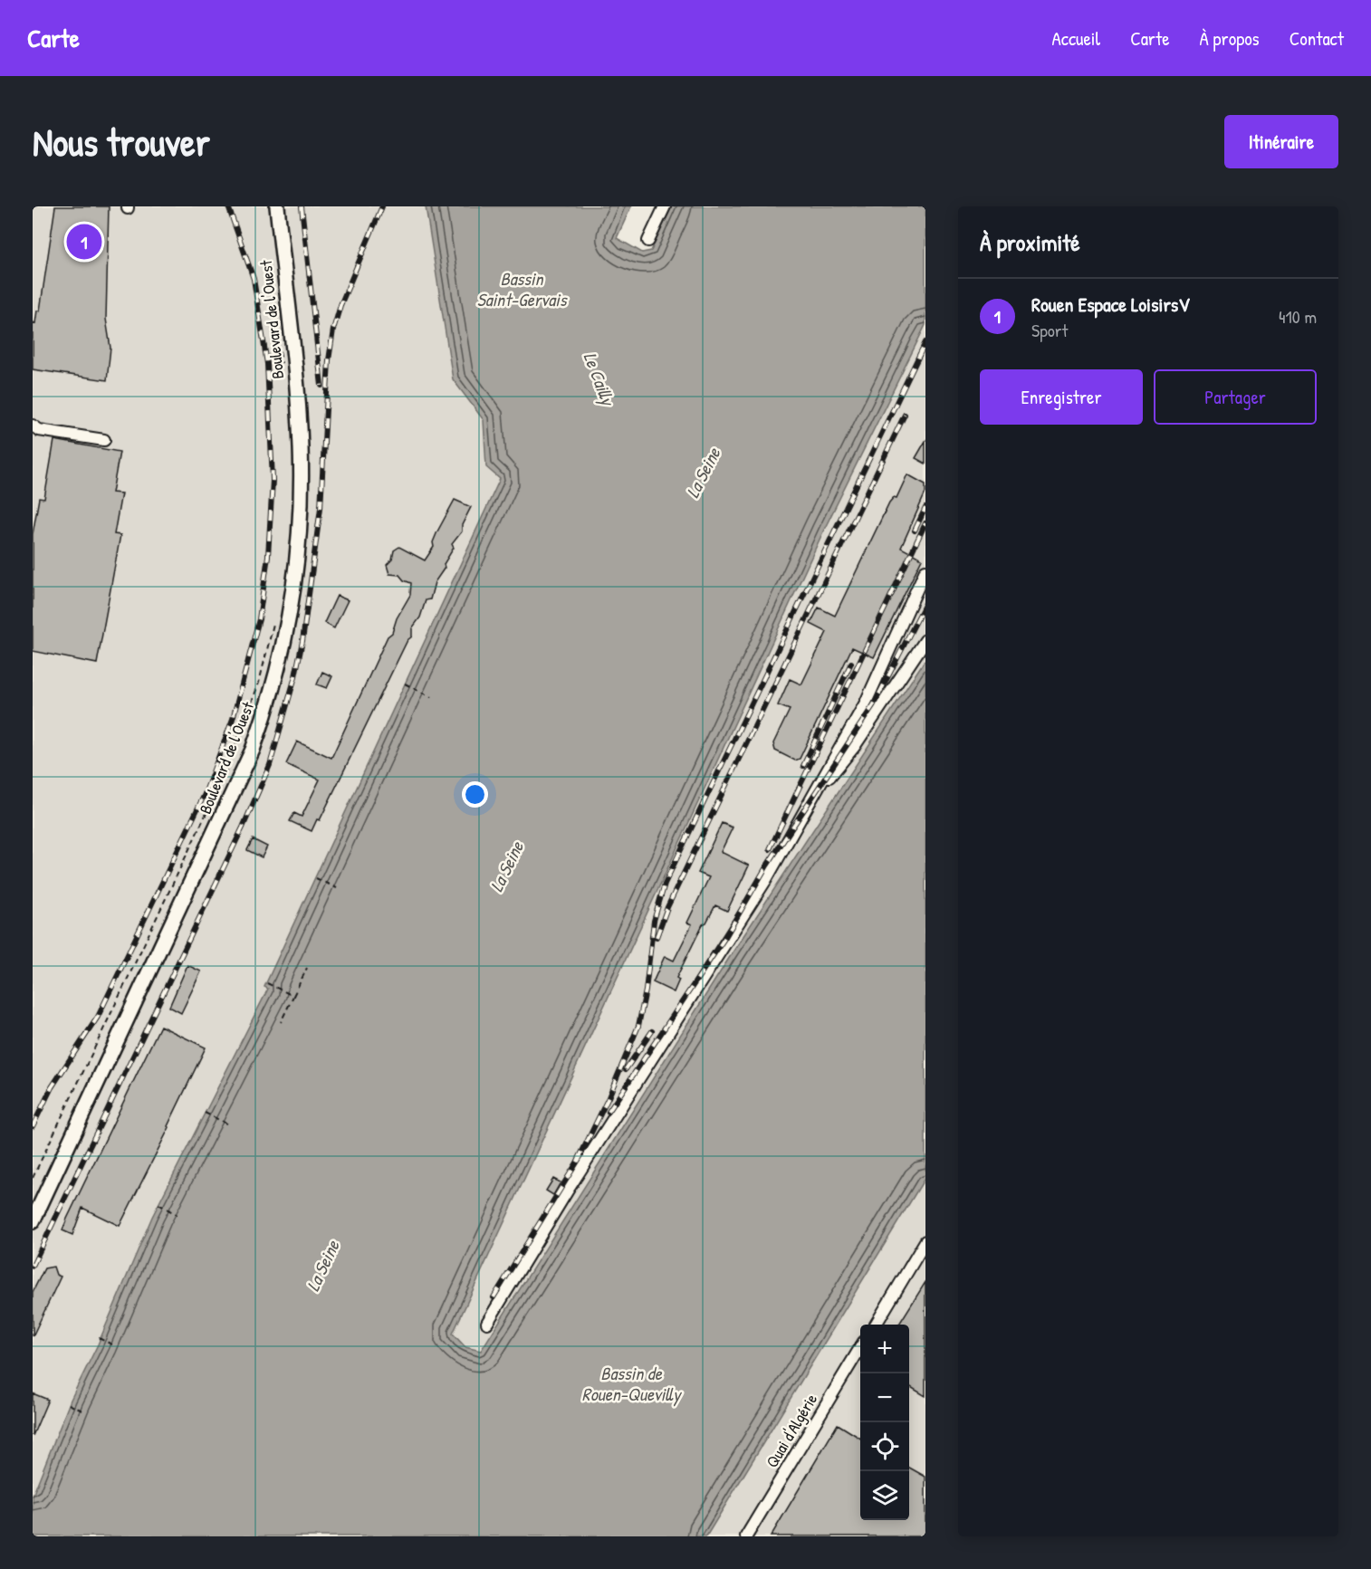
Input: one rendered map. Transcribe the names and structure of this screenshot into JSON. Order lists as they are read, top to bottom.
{
  "streets": {
    "main road": ["Boulevard de l'Ouest"],
    "street": ["Quai d'Algérie"]
  },
  "water": [
    "Bassin Saint-Gervais",
    "Le Cailly",
    "La Seine",
    "Bassin de Rouen-Quevilly"
  ],
  "page": {
    "header": "Carte",
    "nav": [
      "Accueil",
      "Carte",
      "À propos",
      "Contact"
    ],
    "buttons": [
      "Itinéraire",
      ["Enregistrer", "Partager"]
    ],
    "title": "Nous trouver",
    "heading": "À proximité",
    "pins": "1",
    "list": [
      {
        "mark": "1",
        "name": "Rouen Espace LoisirsV",
        "note": "Sport",
        "value": "410 m"
      }
    ],
    "map_buttons": ["+", "−"]
  }
}
